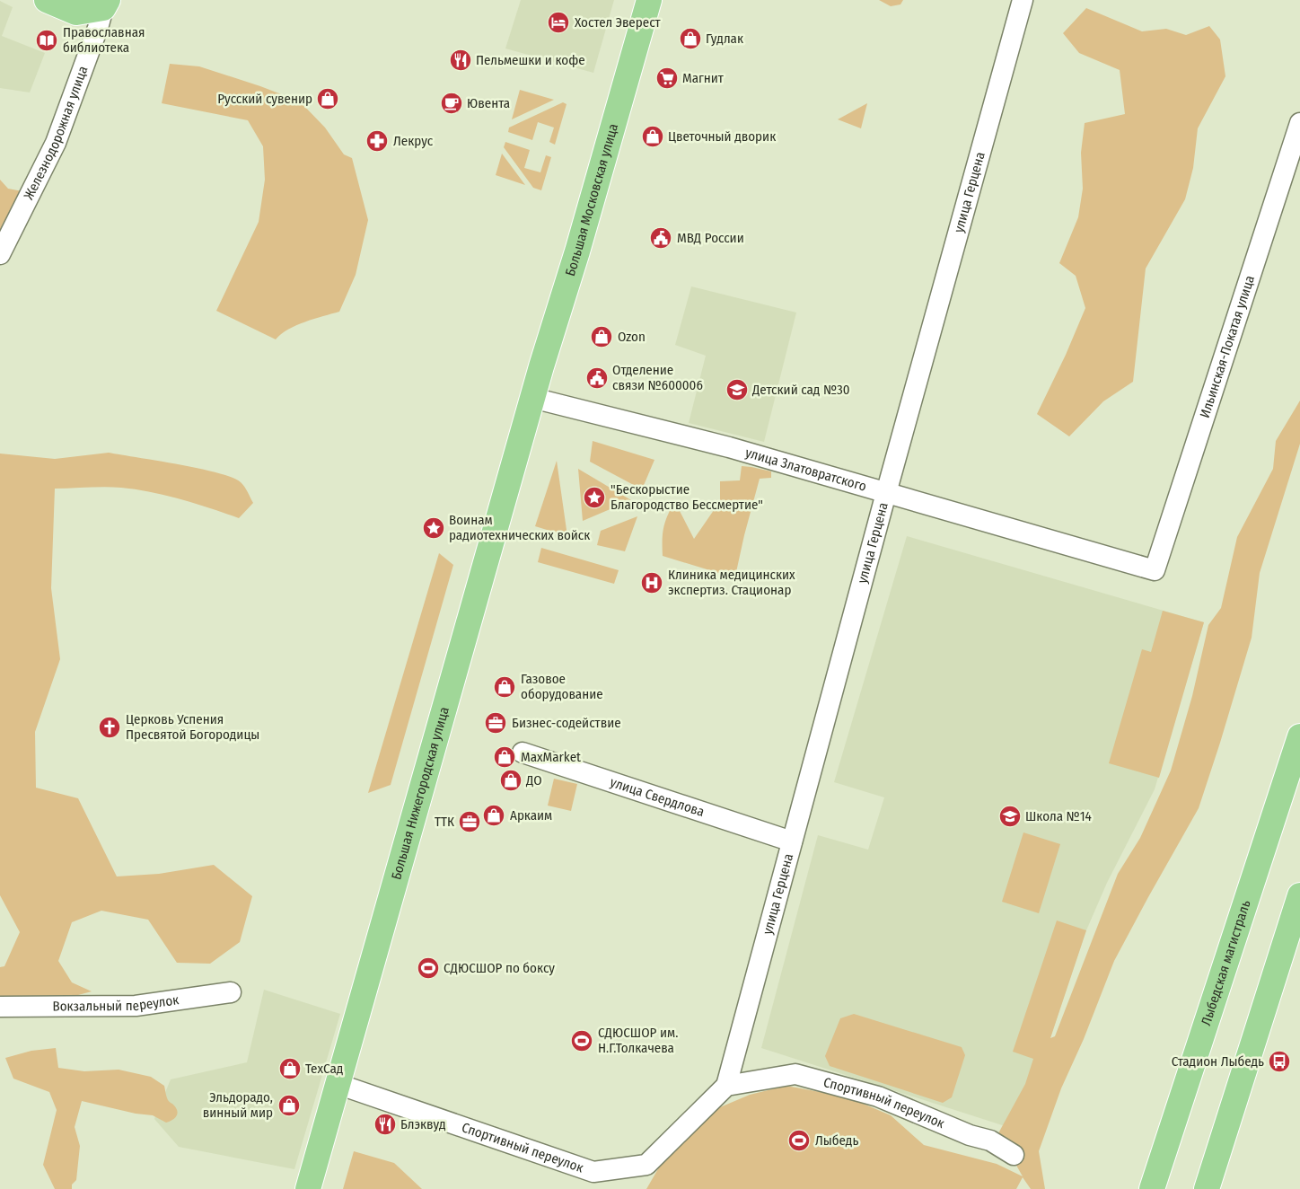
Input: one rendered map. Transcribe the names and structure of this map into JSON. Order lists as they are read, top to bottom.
{
  "streets": {
    "main road": ["Большая Московская улица", "Большая Нижегородская улица", "Лыбедская магистраль"],
    "street": [
      "Железнодорожная улица",
      "улица Герцена",
      "Ильинская-Покатая улица",
      "улица Златовратского",
      "улица Свердлова",
      "Вокзальный переулок",
      "Спортивный переулок"
    ]
  },
  "crossings": [
    ["улица Герцена", "улица Златовратского"],
    ["улица Герцена", "улица Свердлова"],
    ["улица Герцена", "Спортивный переулок"],
    ["Большая Московская улица", "улица Златовратского"],
    ["Большая Московская улица", "Большая Нижегородская улица"],
    ["Ильинская-Покатая улица", "улица Златовратского"],
    ["улица Златовратского", "Большая Нижегородская улица"],
    ["Большая Нижегородская улица", "Спортивный переулок"]
  ],
  "places": {
    "hotel": ["Хостел Эверест"],
    "shop": [
      "Гудлак",
      "Русский сувенир",
      "Цветочный дворик",
      "Ozon",
      "Газовое оборудование",
      "MaxMarket",
      "ДО",
      "Аркаим",
      "ТехСад",
      "Эльдорадо, винный мир"
    ],
    "library": ["Православная библиотека"],
    "restaurant": ["Пельмешки и кофе", "Блэквуд"],
    "supermarket": ["Магнит"],
    "cafe": ["Ювента"],
    "pharmacy": ["Лекрус"],
    "public building": ["МВД России", "Отделение связи №600006"],
    "school or university": ["Детский сад №30", "Школа №14"],
    "place": ["\"Бескорыстие Благородство Бессмертие\"", "Воинам радиотехнических войск"],
    "hospital": ["Клиника медицинских экспертиз. Стационар"],
    "office": ["Бизнес-содействие", "ТТК"],
    "church": ["Церковь Успения Пресвятой Богородицы"],
    "sports": ["СДЮСШОР по боксу", "СДЮСШОР им. Н.Г.Толкачева", "Лыбедь"],
    "bus stop": ["Стадион Лыбедь"]
  }
}
